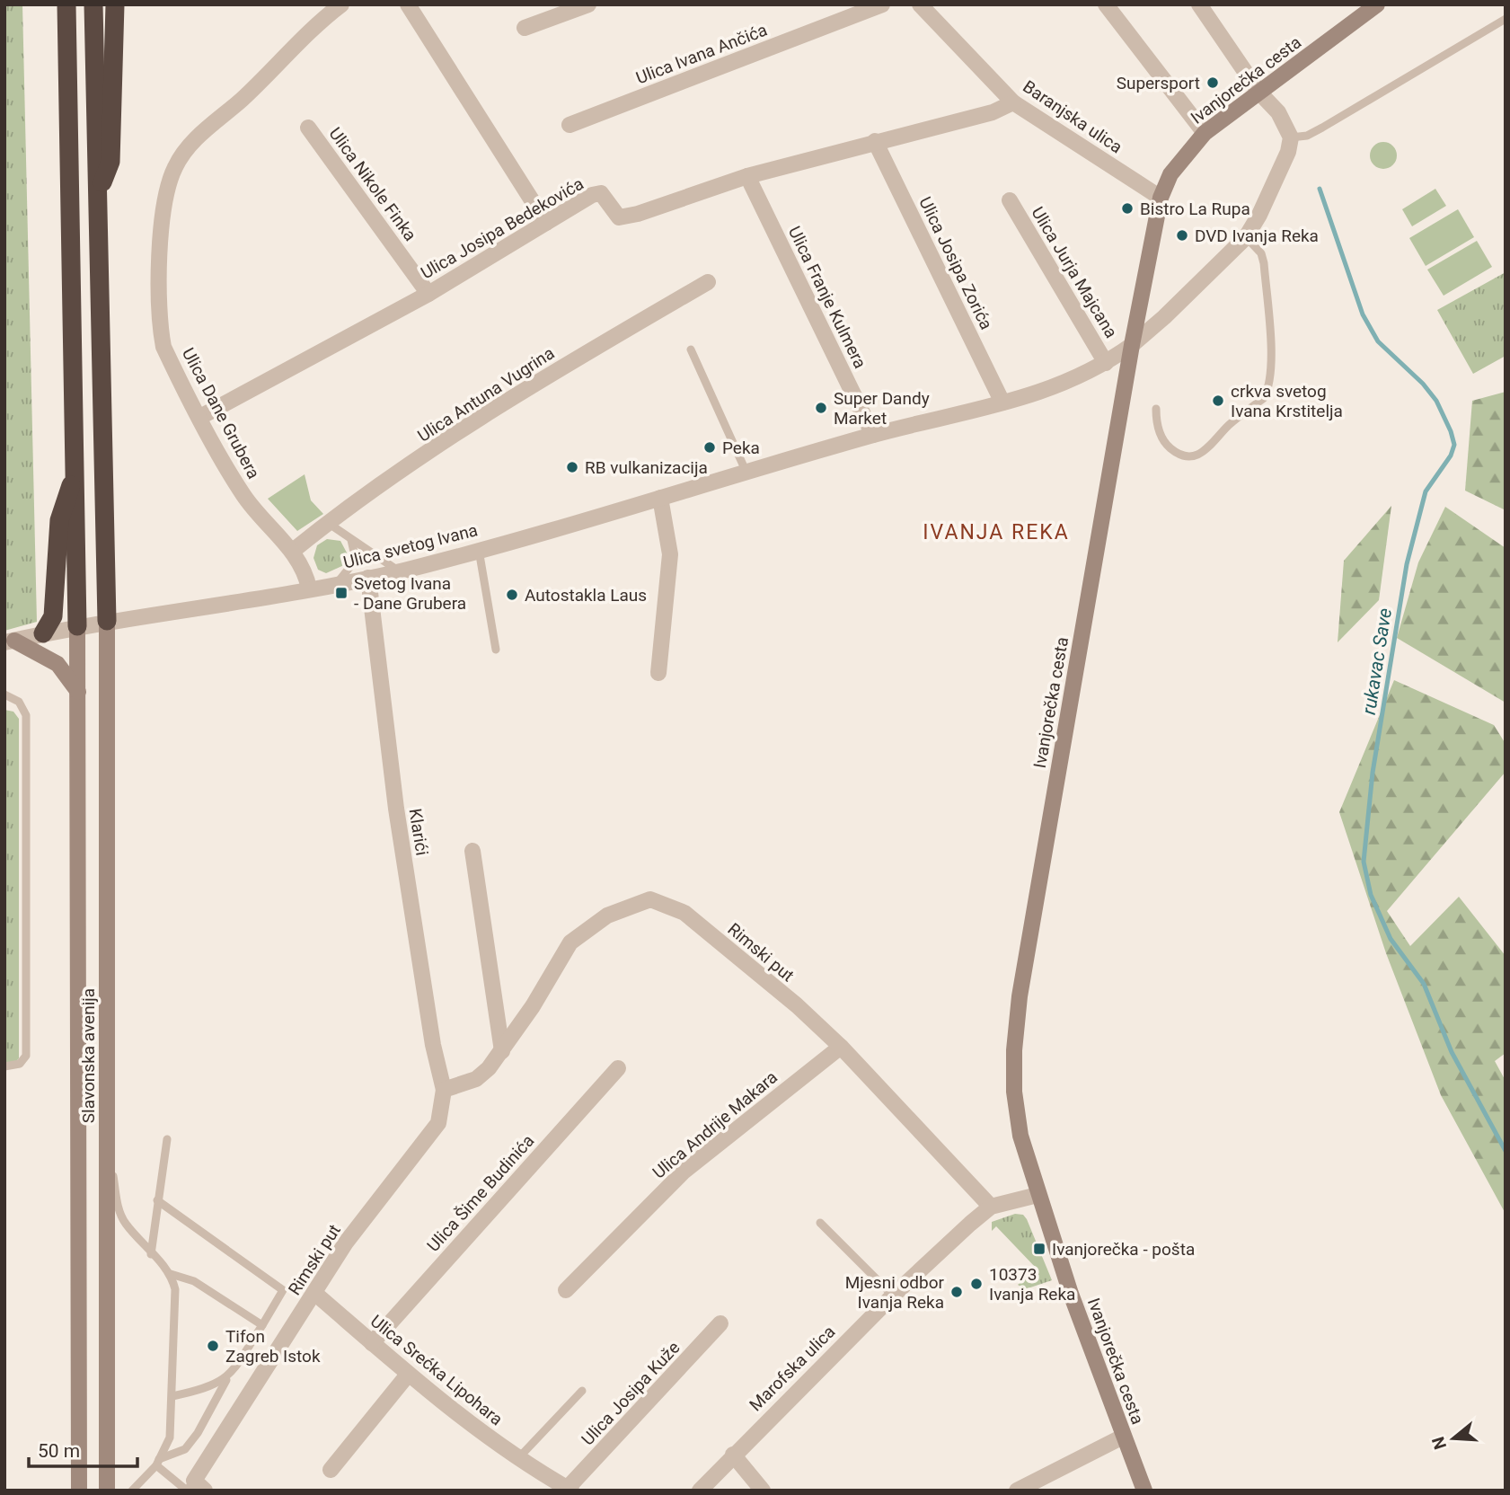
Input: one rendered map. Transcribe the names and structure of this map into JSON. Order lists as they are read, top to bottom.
{
  "streets": {
    "main road": ["Ivanjorečka cesta", "Slavonska avenija"],
    "street": [
      "Ulica Ivana Ančića",
      "Baranjska ulica",
      "Ulica Nikole Finka",
      "Ulica Josipa Bedekovića",
      "Ulica Josipa Zorića",
      "Ulica Jurja Majcana",
      "Ulica Franje Kulmera",
      "Ulica Antuna Vugrina",
      "Ulica Dane Grubera",
      "Ulica svetog Ivana",
      "Klarići",
      "Rimski put",
      "Ulica Andrije Makara",
      "Ulica Šime Budinića",
      "Marofska ulica",
      "Ulica Srećka Lipohara",
      "Ulica Josipa Kuže"
    ]
  },
  "crossings": [
    ["Ivanjorečka cesta", "Baranjska ulica"],
    ["Ivanjorečka cesta", "Ulica svetog Ivana"],
    ["Ivanjorečka cesta", "Marofska ulica"],
    ["Baranjska ulica", "Ulica Josipa Bedekovića"],
    ["Ulica Nikole Finka", "Ulica Josipa Bedekovića"],
    ["Ulica Josipa Bedekovića", "Ulica Josipa Zorića"],
    ["Ulica Josipa Bedekovića", "Ulica Franje Kulmera"],
    ["Ulica Josipa Bedekovića", "Ulica Dane Grubera"],
    ["Ulica Josipa Zorića", "Ulica svetog Ivana"],
    ["Ulica Jurja Majcana", "Ulica svetog Ivana"],
    ["Ulica Franje Kulmera", "Ulica svetog Ivana"],
    ["Ulica Antuna Vugrina", "Ulica Dane Grubera"],
    ["Ulica Dane Grubera", "Ulica svetog Ivana"],
    ["Ulica svetog Ivana", "Klarići"],
    ["Ulica svetog Ivana", "Slavonska avenija"],
    ["Klarići", "Rimski put"],
    ["Rimski put", "Ulica Andrije Makara"],
    ["Rimski put", "Marofska ulica"],
    ["Rimski put", "Ulica Srećka Lipohara"],
    ["Ulica Šime Budinića", "Ulica Srećka Lipohara"],
    ["Ulica Srećka Lipohara", "Ulica Josipa Kuže"]
  ],
  "districts": ["IVANJA REKA"],
  "water": ["rukavac Save"],
  "places": {
    "other": [
      "Supersport",
      "Bistro La Rupa",
      "DVD Ivanja Reka",
      "crkva svetog Ivana Krstitelja",
      "Super Dandy Market",
      "Peka",
      "RB vulkanizacija",
      "Autostakla Laus",
      "10373 Ivanja Reka",
      "Mjesni odbor Ivanja Reka",
      "Tifon Zagreb Istok"
    ],
    "transit": ["Svetog Ivana - Dane Grubera", "Ivanjorečka - pošta"]
  },
  "scale_bar": "50 m",
  "north": "left"
}
